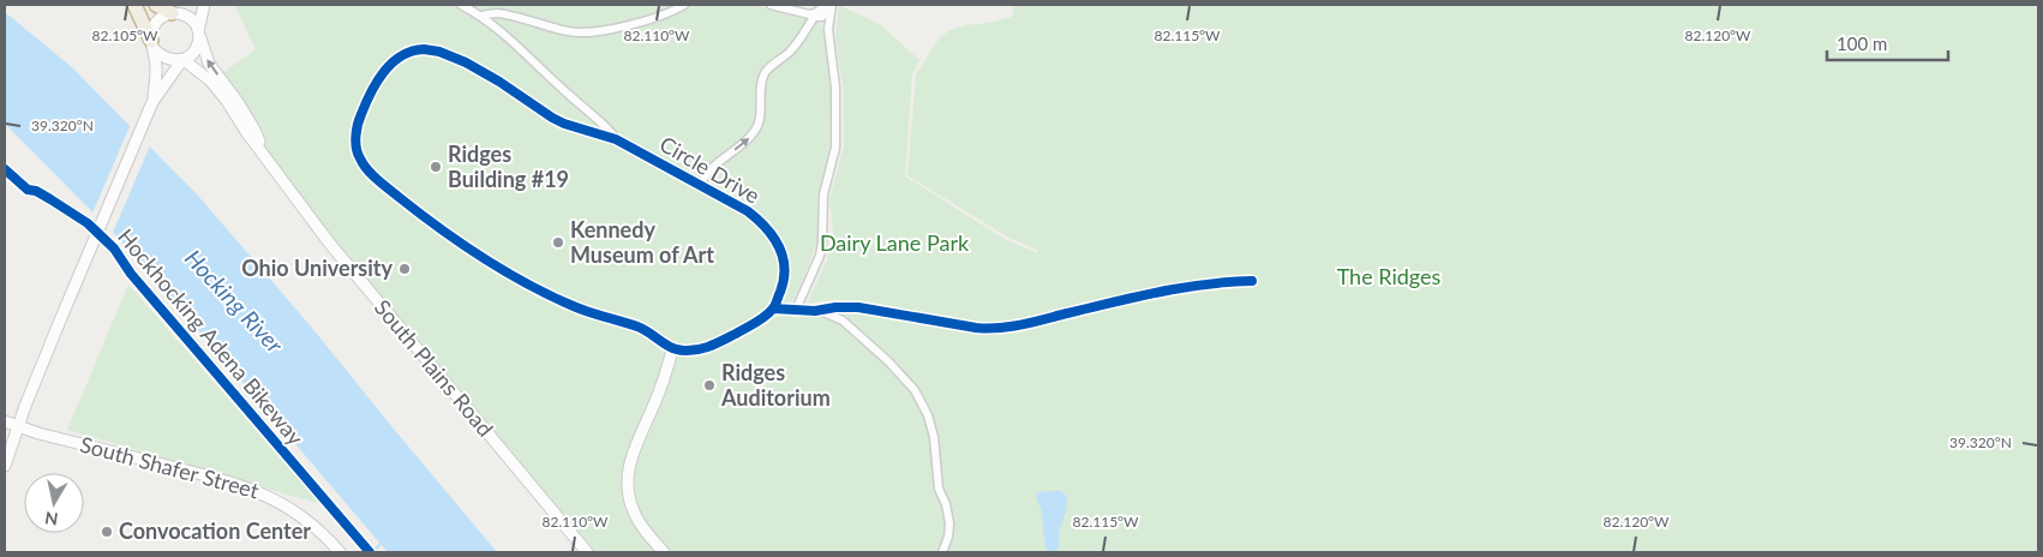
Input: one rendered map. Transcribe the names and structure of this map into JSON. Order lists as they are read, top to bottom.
{
  "streets": {
    "main road": ["South Plains Road", "South Shafer Street"],
    "street": ["Circle Drive"],
    "cycle path": ["Hockhocking Adena Bikeway"]
  },
  "water": ["Hocking River"],
  "parks": ["Dairy Lane Park", "The Ridges"],
  "places": [
    "Ridges Building #19",
    "Kennedy Museum of Art",
    "Ohio University",
    "Ridges Auditorium",
    "Convocation Center"
  ],
  "scale_bar": "100 m",
  "north": "bottom",
  "coordinates": [
    "82.105°W",
    "82.110°W",
    "82.115°W",
    "82.120°W",
    "39.320°N"
  ]
}
